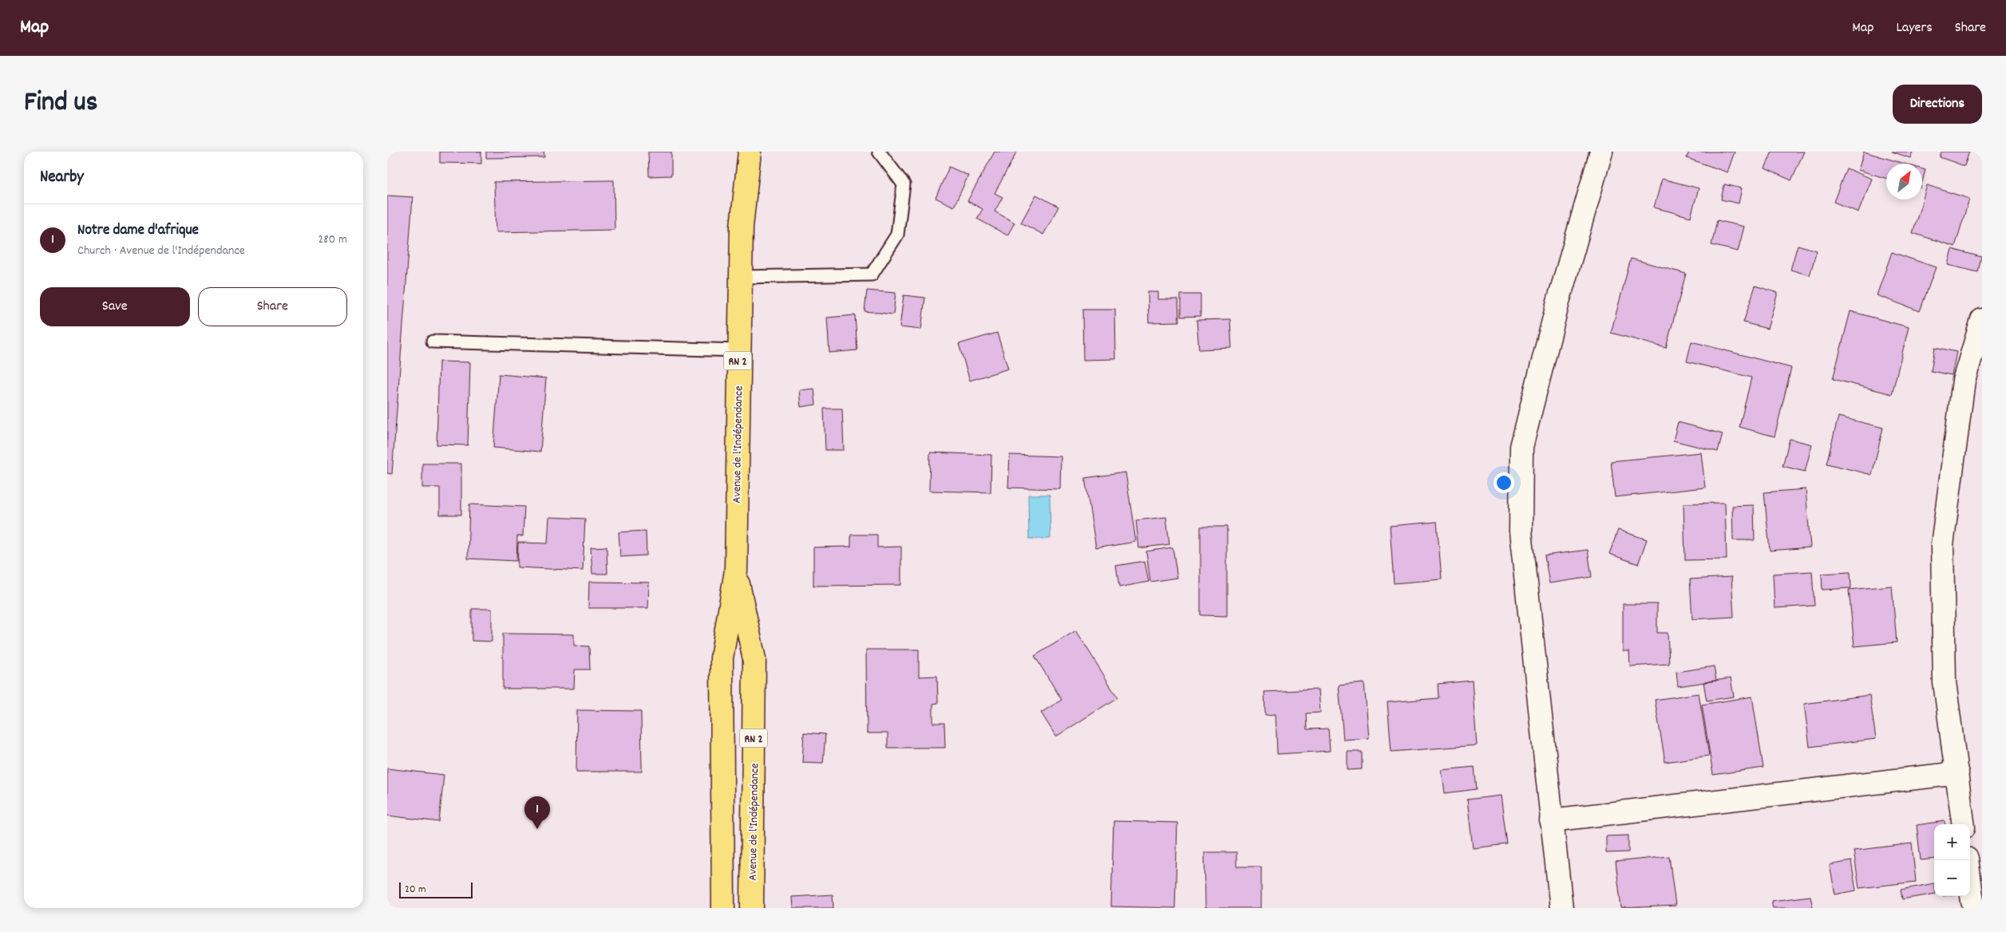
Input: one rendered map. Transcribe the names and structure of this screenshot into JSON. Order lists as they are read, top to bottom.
{
  "streets": {
    "main road": ["RN 2", "Avenue de l'Indépendance"]
  },
  "scale_bar": "20 m",
  "north": "top right",
  "page": {
    "header": "Map",
    "nav": ["Map", "Layers", "Share"],
    "title": "Find us",
    "buttons": [
      "Directions",
      ["Save", "Share"]
    ],
    "heading": "Nearby",
    "list": [
      {
        "mark": "1",
        "name": "Notre dame d'afrique",
        "note": "Church · Avenue de l'Indépendance",
        "value": "280 m"
      }
    ],
    "pins": "1",
    "map_buttons": ["+", "−"],
    "scale": "20 m"
  }
}
